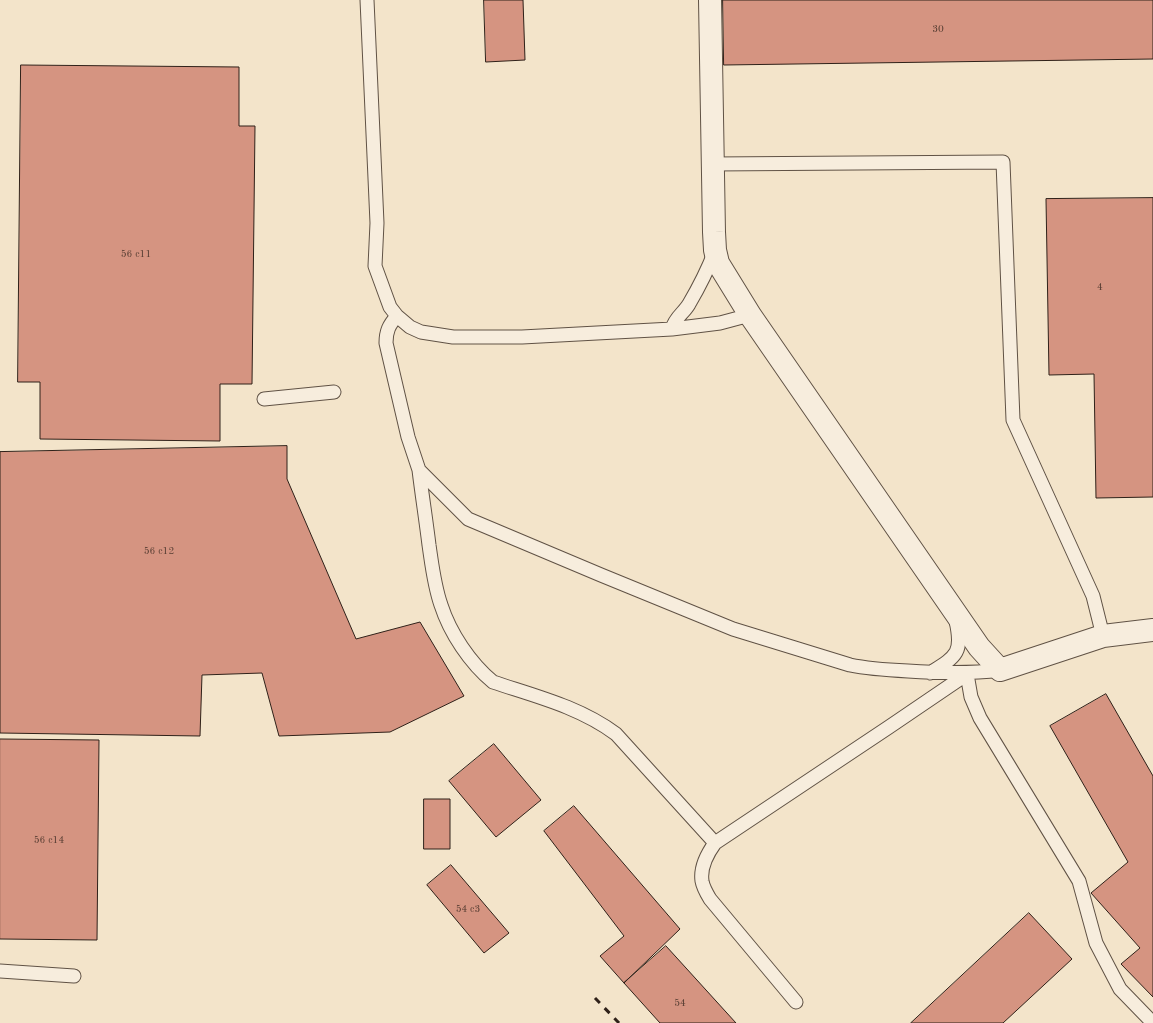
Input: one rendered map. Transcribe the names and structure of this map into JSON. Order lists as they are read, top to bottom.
{
  "house_numbers": [
    "30",
    "56 с11",
    "4",
    "56 с12",
    "56 с14",
    "54 с3",
    "54"
  ]
}
